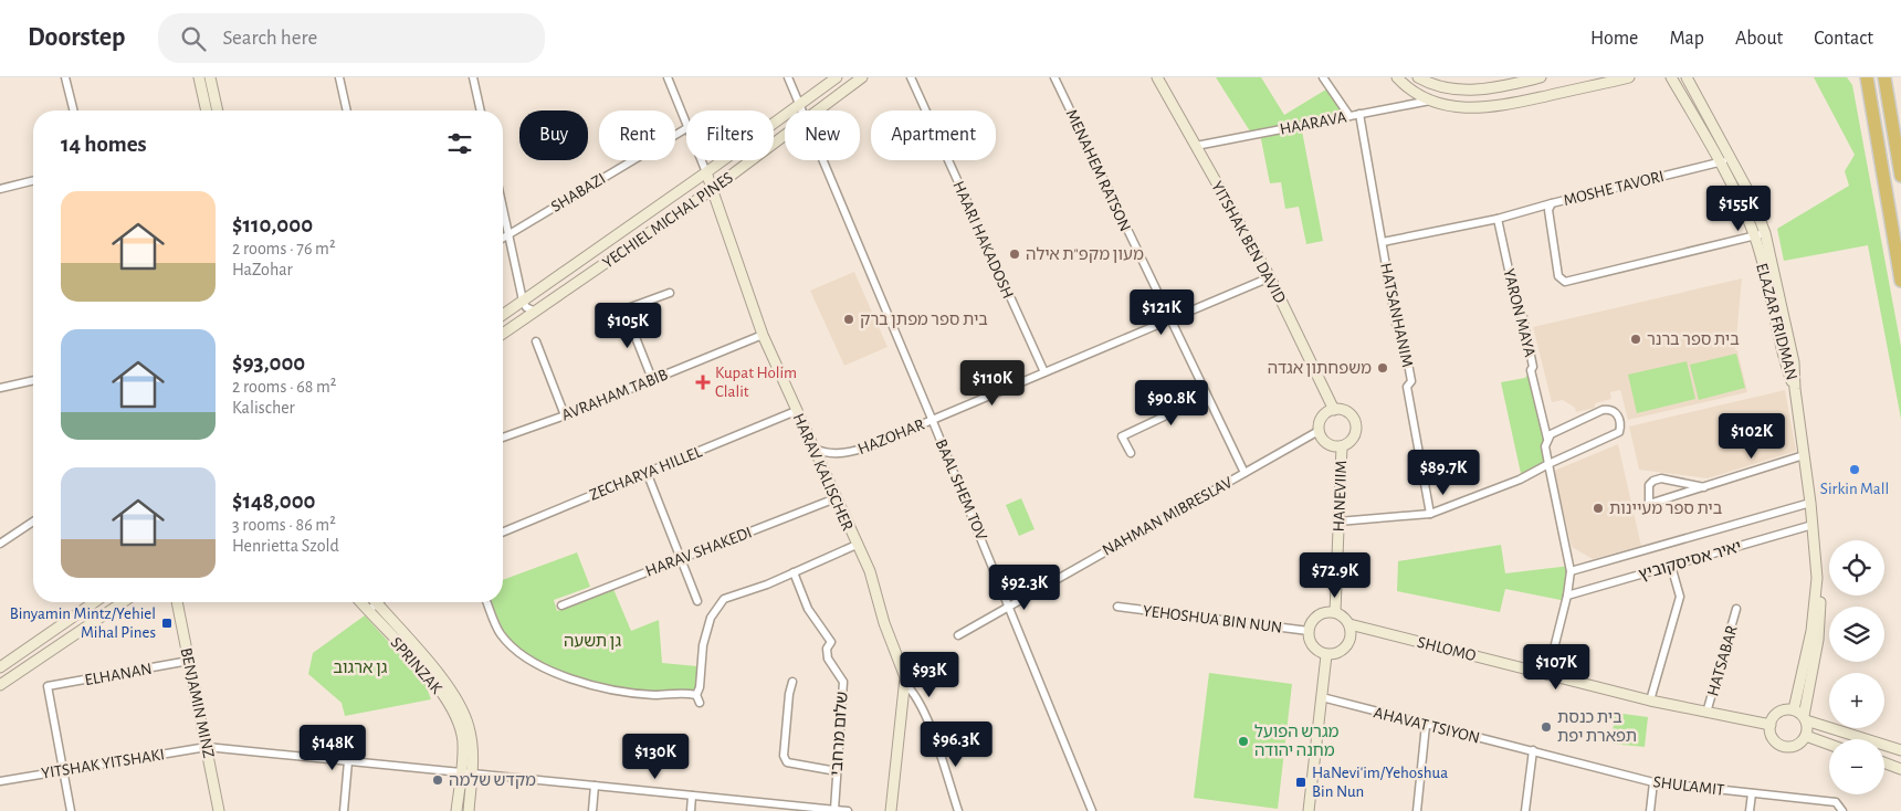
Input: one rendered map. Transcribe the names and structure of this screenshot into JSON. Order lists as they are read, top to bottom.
{
  "streets": {
    "street": [
      "HAARAVA",
      "MENAHEM RATSON",
      "MOSHE TAVORI",
      "SHABAZI",
      "YECHIEL MICHAL PINES",
      "HAARI HAKADOSH",
      "YITSHAK BEN DAVID",
      "YARON MAYA",
      "HATSANHANIM",
      "ELAZAR FRIDMAN",
      "AVRAHAM TABIB",
      "HAZOHAR",
      "HARAV KALISCHER",
      "ZECHARYA HILLEL",
      "BAAL SHEM TOV",
      "HANEVIIM",
      "NAHMAN MIBRESLAV",
      "HARAV SHAKEDI",
      "יאיר אסיסקוביץ",
      "YEHOSHUA BIN NUN",
      "SHLOMO",
      "HATSABAR",
      "SPRINZAK",
      "ELHANAN",
      "BENJAMIN MINZ",
      "AHAVAT TSIYON",
      "שלום מרחבי",
      "YITSHAK YITSHAKI",
      "SHULAMIT"
    ]
  },
  "crossings": [
    ["HAARAVA", "YITSHAK BEN DAVID"],
    ["HAARAVA", "HATSANHANIM"],
    ["MENAHEM RATSON", "HAZOHAR"],
    ["MENAHEM RATSON", "NAHMAN MIBRESLAV"],
    ["MOSHE TAVORI", "ELAZAR FRIDMAN"],
    ["YECHIEL MICHAL PINES", "HARAV KALISCHER"],
    ["YECHIEL MICHAL PINES", "BAAL SHEM TOV"],
    ["HAARI HAKADOSH", "HAZOHAR"],
    ["YITSHAK BEN DAVID", "HAZOHAR"],
    ["YITSHAK BEN DAVID", "HANEVIIM"],
    ["YITSHAK BEN DAVID", "NAHMAN MIBRESLAV"],
    ["YARON MAYA", "יאיר אסיסקוביץ"],
    ["YARON MAYA", "SHLOMO"],
    ["ELAZAR FRIDMAN", "יאיר אסיסקוביץ"],
    ["ELAZAR FRIDMAN", "SHLOMO"],
    ["AVRAHAM TABIB", "HARAV KALISCHER"],
    ["HAZOHAR", "HARAV KALISCHER"],
    ["HAZOHAR", "BAAL SHEM TOV"],
    ["HARAV KALISCHER", "ZECHARYA HILLEL"],
    ["HARAV KALISCHER", "HARAV SHAKEDI"],
    ["BAAL SHEM TOV", "NAHMAN MIBRESLAV"],
    ["HANEVIIM", "NAHMAN MIBRESLAV"],
    ["HANEVIIM", "YEHOSHUA BIN NUN"],
    ["HANEVIIM", "SHLOMO"],
    ["YEHOSHUA BIN NUN", "SHLOMO"],
    ["SHLOMO", "HATSABAR"],
    ["SPRINZAK", "YITSHAK YITSHAKI"],
    ["ELHANAN", "BENJAMIN MINZ"],
    ["ELHANAN", "YITSHAK YITSHAKI"],
    ["BENJAMIN MINZ", "YITSHAK YITSHAKI"],
    ["AHAVAT TSIYON", "SHULAMIT"],
    ["שלום מרחבי", "YITSHAK YITSHAKI"]
  ],
  "parks": ["גן תשעה", "גן ארגוב"],
  "places": {
    "other": [
      "מעון מקפ\"ת אילה",
      "בית ספר מפתן ברק",
      "בית ספר ברנר",
      "משפחתון אגדה",
      "Sirkin Mall",
      "בית ספר מעיינות",
      "בית כנסת תפארת יפת",
      "מגרש הפועל מחנה יהודה",
      "מקדש שלמה"
    ],
    "health": ["Kupat Holim Clalit"],
    "transit": ["Binyamin Mintz/Yehiel Mihal Pines", "HaNevi'im/Yehoshua Bin Nun"]
  },
  "page": {
    "header": "Doorstep",
    "search": "Search here",
    "nav": [
      "Home",
      "Map",
      "About",
      "Contact"
    ],
    "chip": [
      "Buy",
      "Rent",
      "Filters",
      "New",
      "Apartment"
    ],
    "heading": "14 homes",
    "list": [
      {
        "name": "$110,000",
        "note": "2 rooms · 76 m² · HaZohar"
      },
      {
        "name": "$93,000",
        "note": "2 rooms · 68 m² · Kalischer"
      },
      {
        "name": "$148,000",
        "note": "3 rooms · 86 m² · Henrietta Szold"
      }
    ],
    "price": [
      "$155K",
      "$121K",
      "$105K",
      "$110K",
      "$90.8K",
      "$102K",
      "$89.7K",
      "$72.9K",
      "$92.3K",
      "$107K",
      "$93K",
      "$96.3K",
      "$148K",
      "$130K"
    ],
    "map_buttons": ["+", "−"]
  }
}
